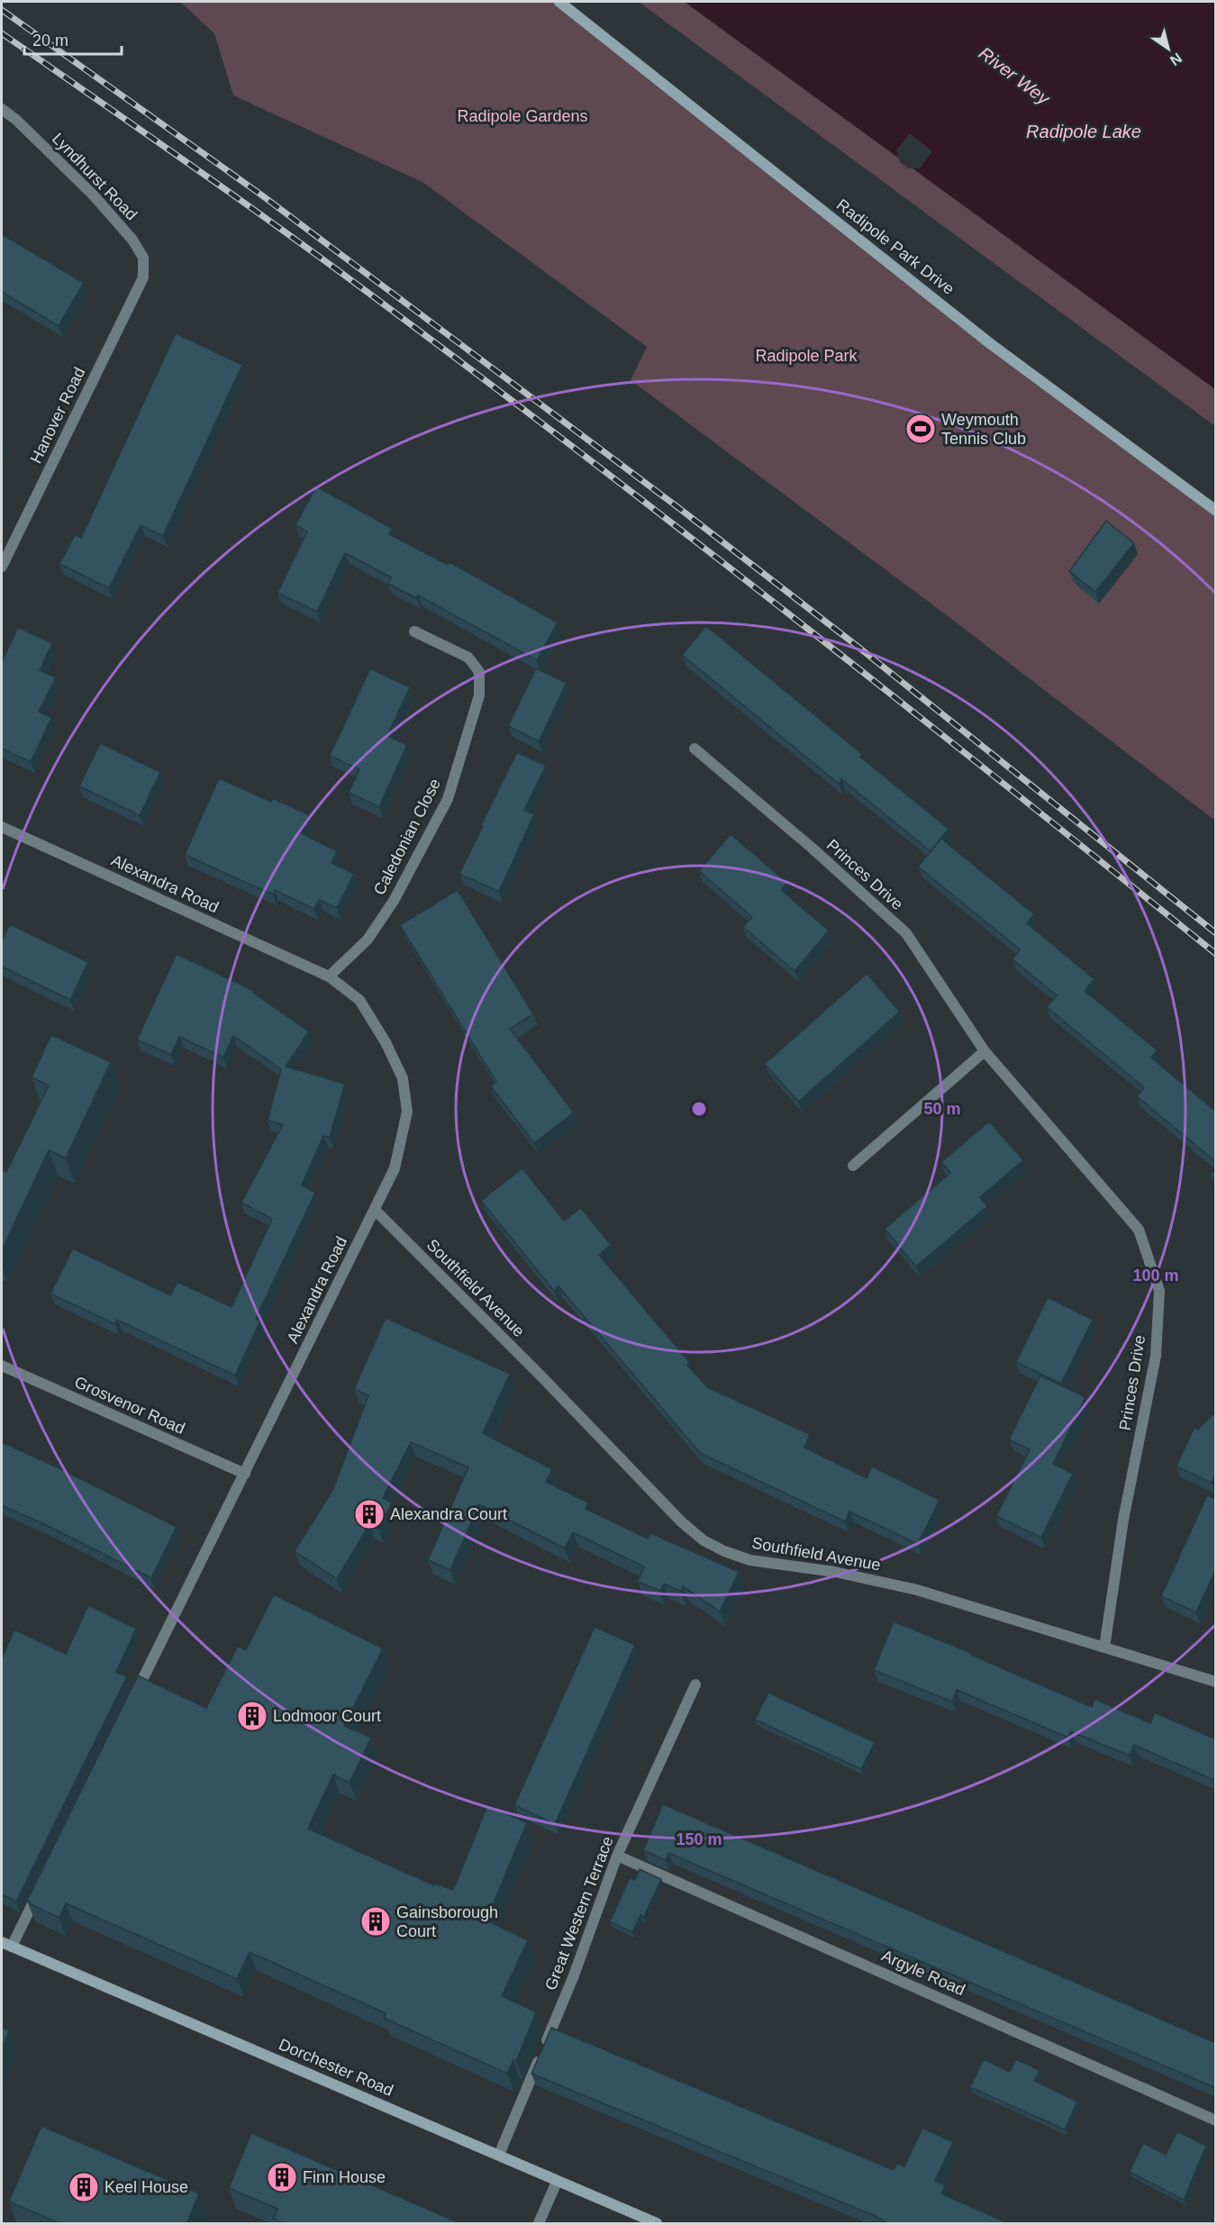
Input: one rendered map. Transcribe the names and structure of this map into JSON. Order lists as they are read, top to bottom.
{
  "streets": {
    "street": [
      "Lyndhurst Road",
      "Radipole Park Drive",
      "Hanover Road",
      "Caledonian Close",
      "Princes Drive",
      "Alexandra Road",
      "Southfield Avenue",
      "Grosvenor Road",
      "Great Western Terrace",
      "Argyle Road",
      "Dorchester Road"
    ]
  },
  "crossings": [
    ["Lyndhurst Road", "Hanover Road"],
    ["Caledonian Close", "Alexandra Road"],
    ["Princes Drive", "Southfield Avenue"],
    ["Alexandra Road", "Southfield Avenue"],
    ["Alexandra Road", "Grosvenor Road"],
    ["Great Western Terrace", "Argyle Road"],
    ["Great Western Terrace", "Dorchester Road"]
  ],
  "water": ["River Wey", "Radipole Lake"],
  "parks": ["Radipole Gardens", "Radipole Park"],
  "places": {
    "sports": ["Weymouth Tennis Club"],
    "building": [
      "Alexandra Court",
      "Lodmoor Court",
      "Gainsborough Court",
      "Finn House",
      "Keel House"
    ]
  },
  "scale_bar": "20 m",
  "north": "bottom right",
  "rings": ["50 m", "100 m", "150 m"]
}
